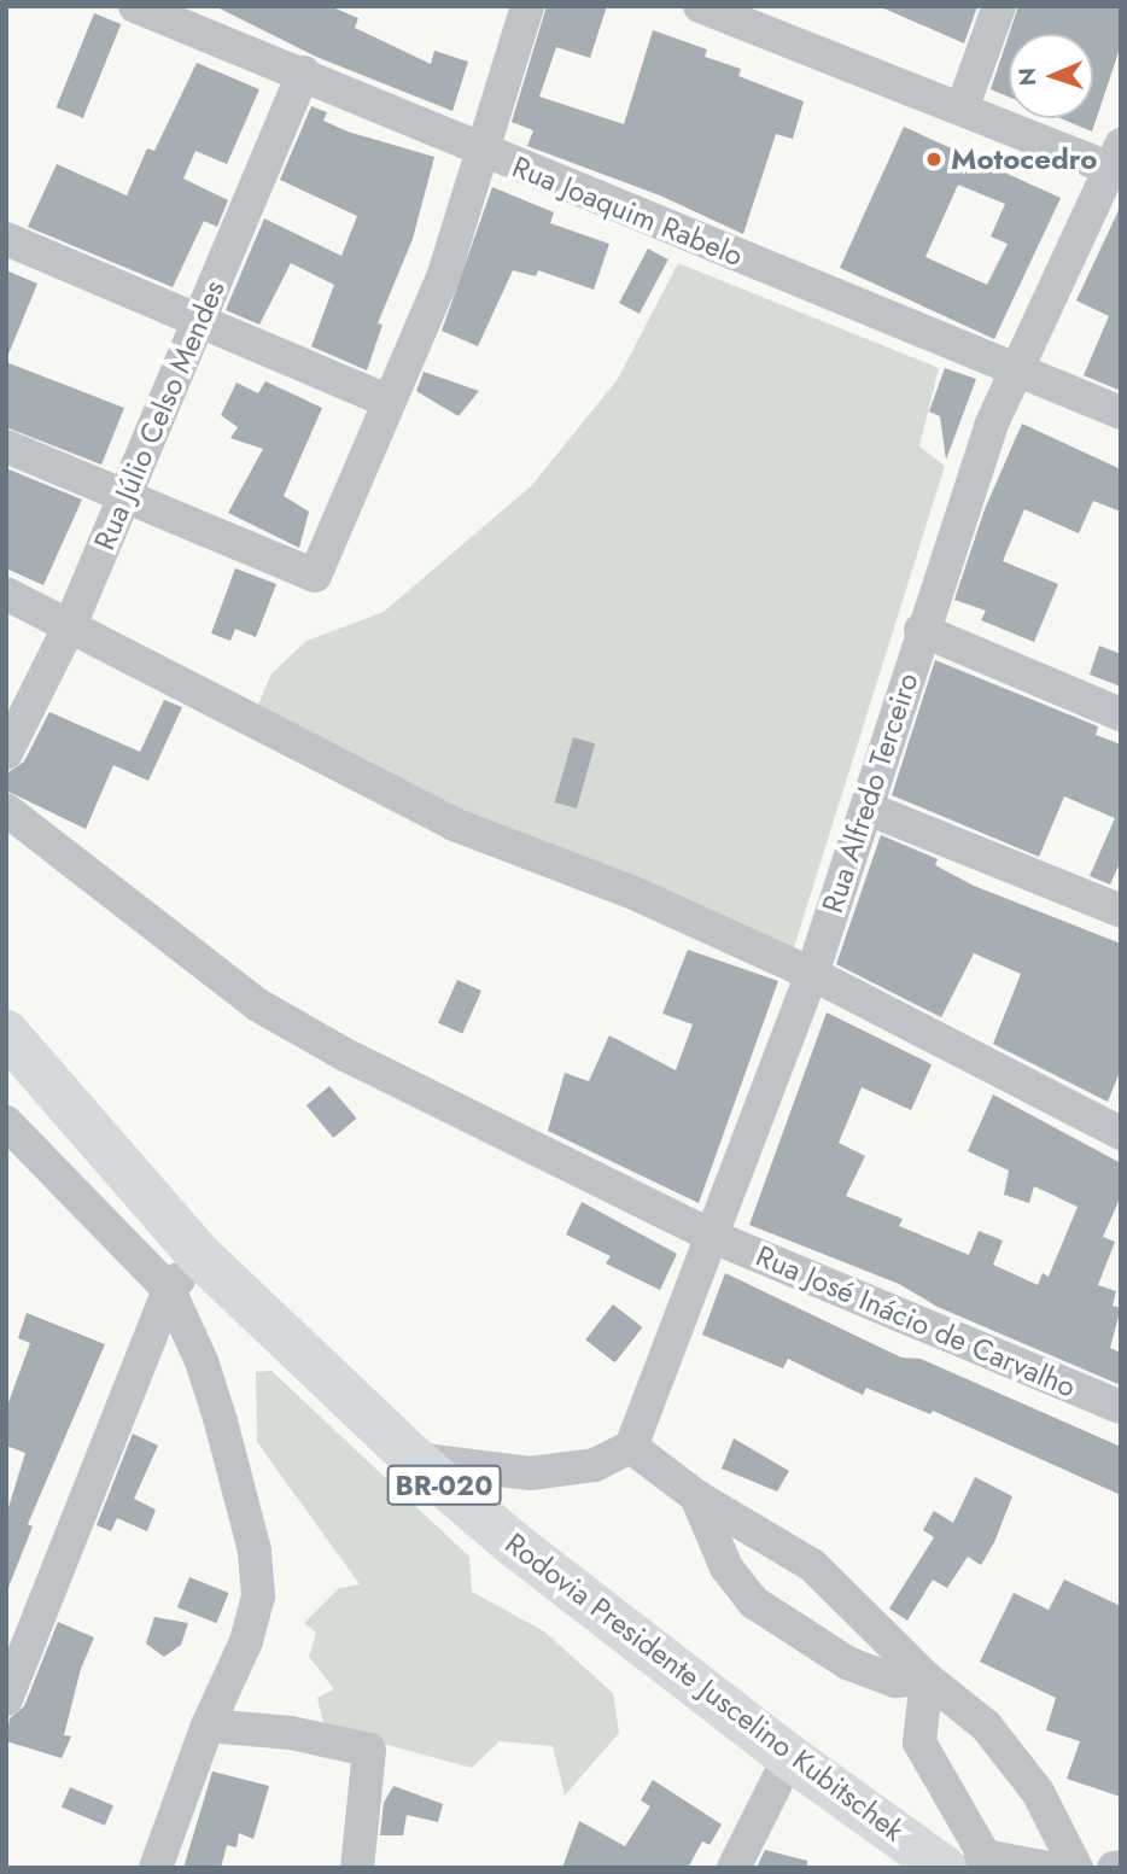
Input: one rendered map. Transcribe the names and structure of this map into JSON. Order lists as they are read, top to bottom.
{
  "streets": {
    "highway": ["BR-020", "Rodovia Presidente Juscelino Kubitschek"],
    "street": [
      "Rua Joaquim Rabelo",
      "Rua Júlio Celso Mendes",
      "Rua Alfredo Terceiro",
      "Rua José Inácio de Carvalho"
    ]
  },
  "crossings": [
    ["Rua Joaquim Rabelo", "Rua Júlio Celso Mendes"],
    ["Rua Joaquim Rabelo", "Rua Alfredo Terceiro"],
    ["Rua Alfredo Terceiro", "Rua José Inácio de Carvalho"]
  ],
  "places": ["Motocedro"],
  "north": "left"
}
